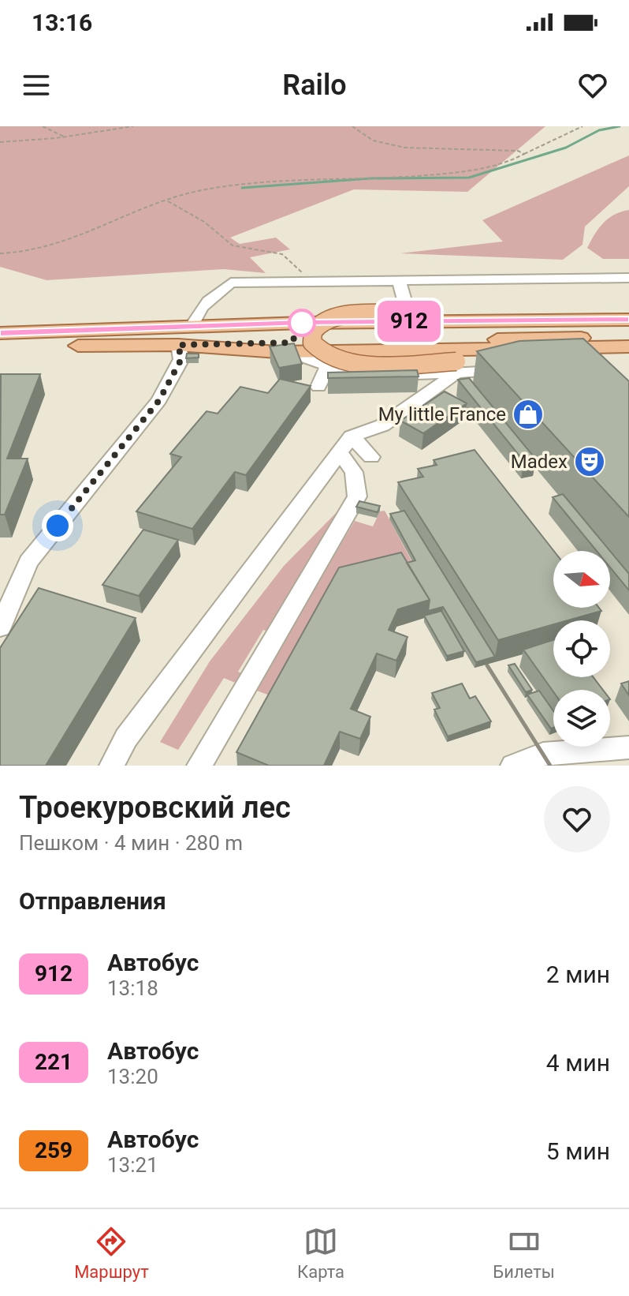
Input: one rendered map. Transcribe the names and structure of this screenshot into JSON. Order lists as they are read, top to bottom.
{
  "places": {
    "shop": ["My little France"],
    "theatre": ["Madex"]
  },
  "lines": ["bus line 912"],
  "north": "right",
  "page": {
    "status": "13:16",
    "header": "Railo",
    "on_map": "912",
    "heading": [
      ["Троекуровский лес", "Пешком · 4 мин · 280 m"],
      "Отправления"
    ],
    "list": [
      {
        "mark": "912",
        "name": "Автобус",
        "note": "13:18",
        "value": "2 мин"
      },
      {
        "mark": "221",
        "name": "Автобус",
        "note": "13:20",
        "value": "4 мин"
      },
      {
        "mark": "259",
        "name": "Автобус",
        "note": "13:21",
        "value": "5 мин"
      }
    ],
    "tabs": ["Маршрут", "Карта", "Билеты"]
  }
}
